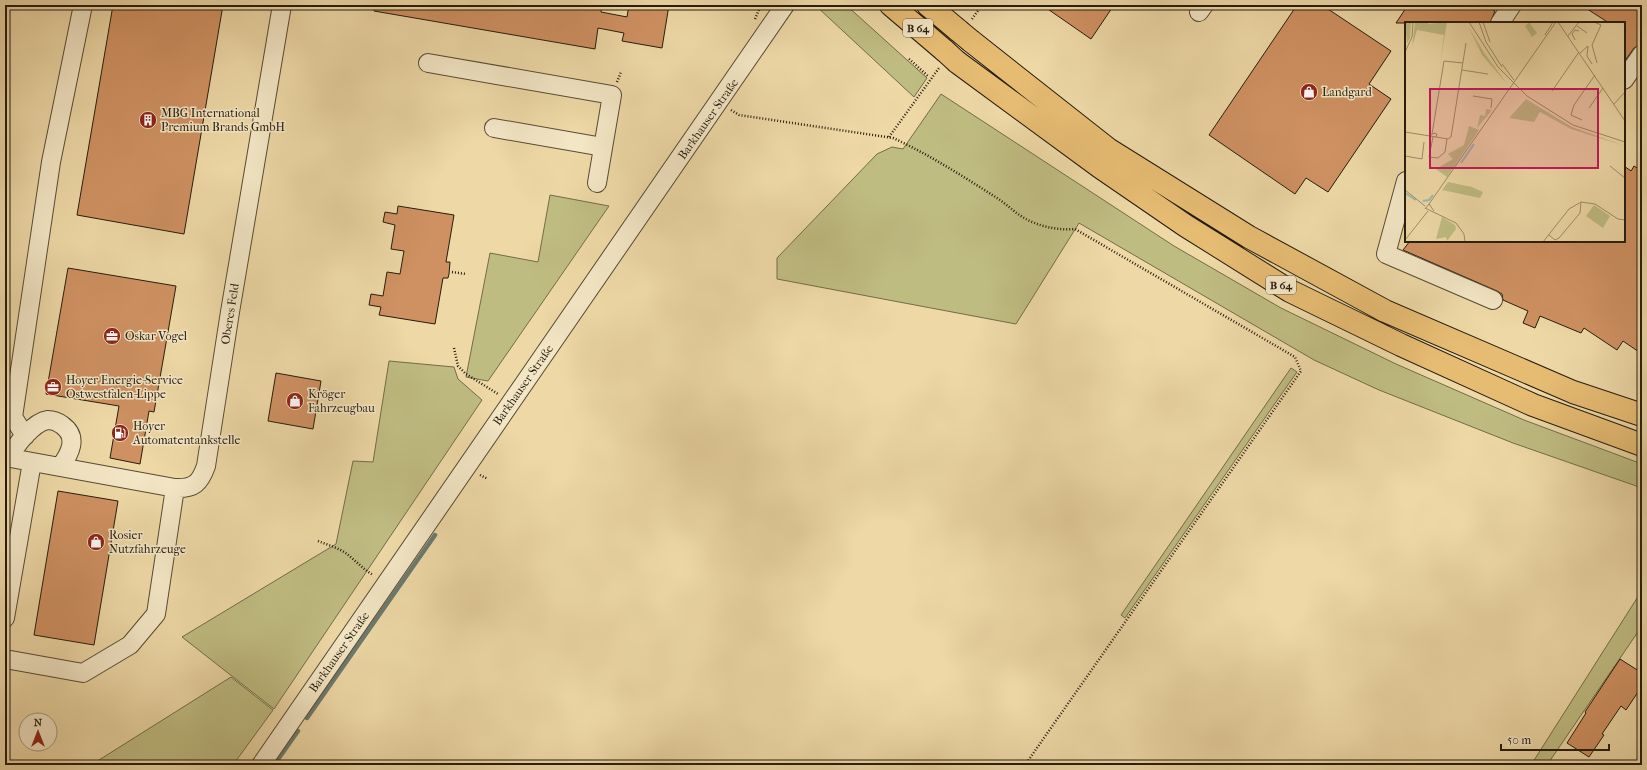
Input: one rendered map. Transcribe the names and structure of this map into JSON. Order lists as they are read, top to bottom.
{
  "streets": {
    "highway": ["B 64"],
    "street": ["Barkhauser Straße", "Oberes Feld"]
  },
  "places": {
    "shop": ["Landgard", "Kröger Fahrzeugbau", "Rosier Nutzfahrzeuge"],
    "building": ["MBG International Premium Brands GmbH"],
    "office": ["Oskar Vogel", "Hoyer Energie-Service Ostwestfalen-Lippe"],
    "fuel station": ["Hoyer Automatentankstelle"]
  },
  "scale_bar": "50 m",
  "north": "top"
}
